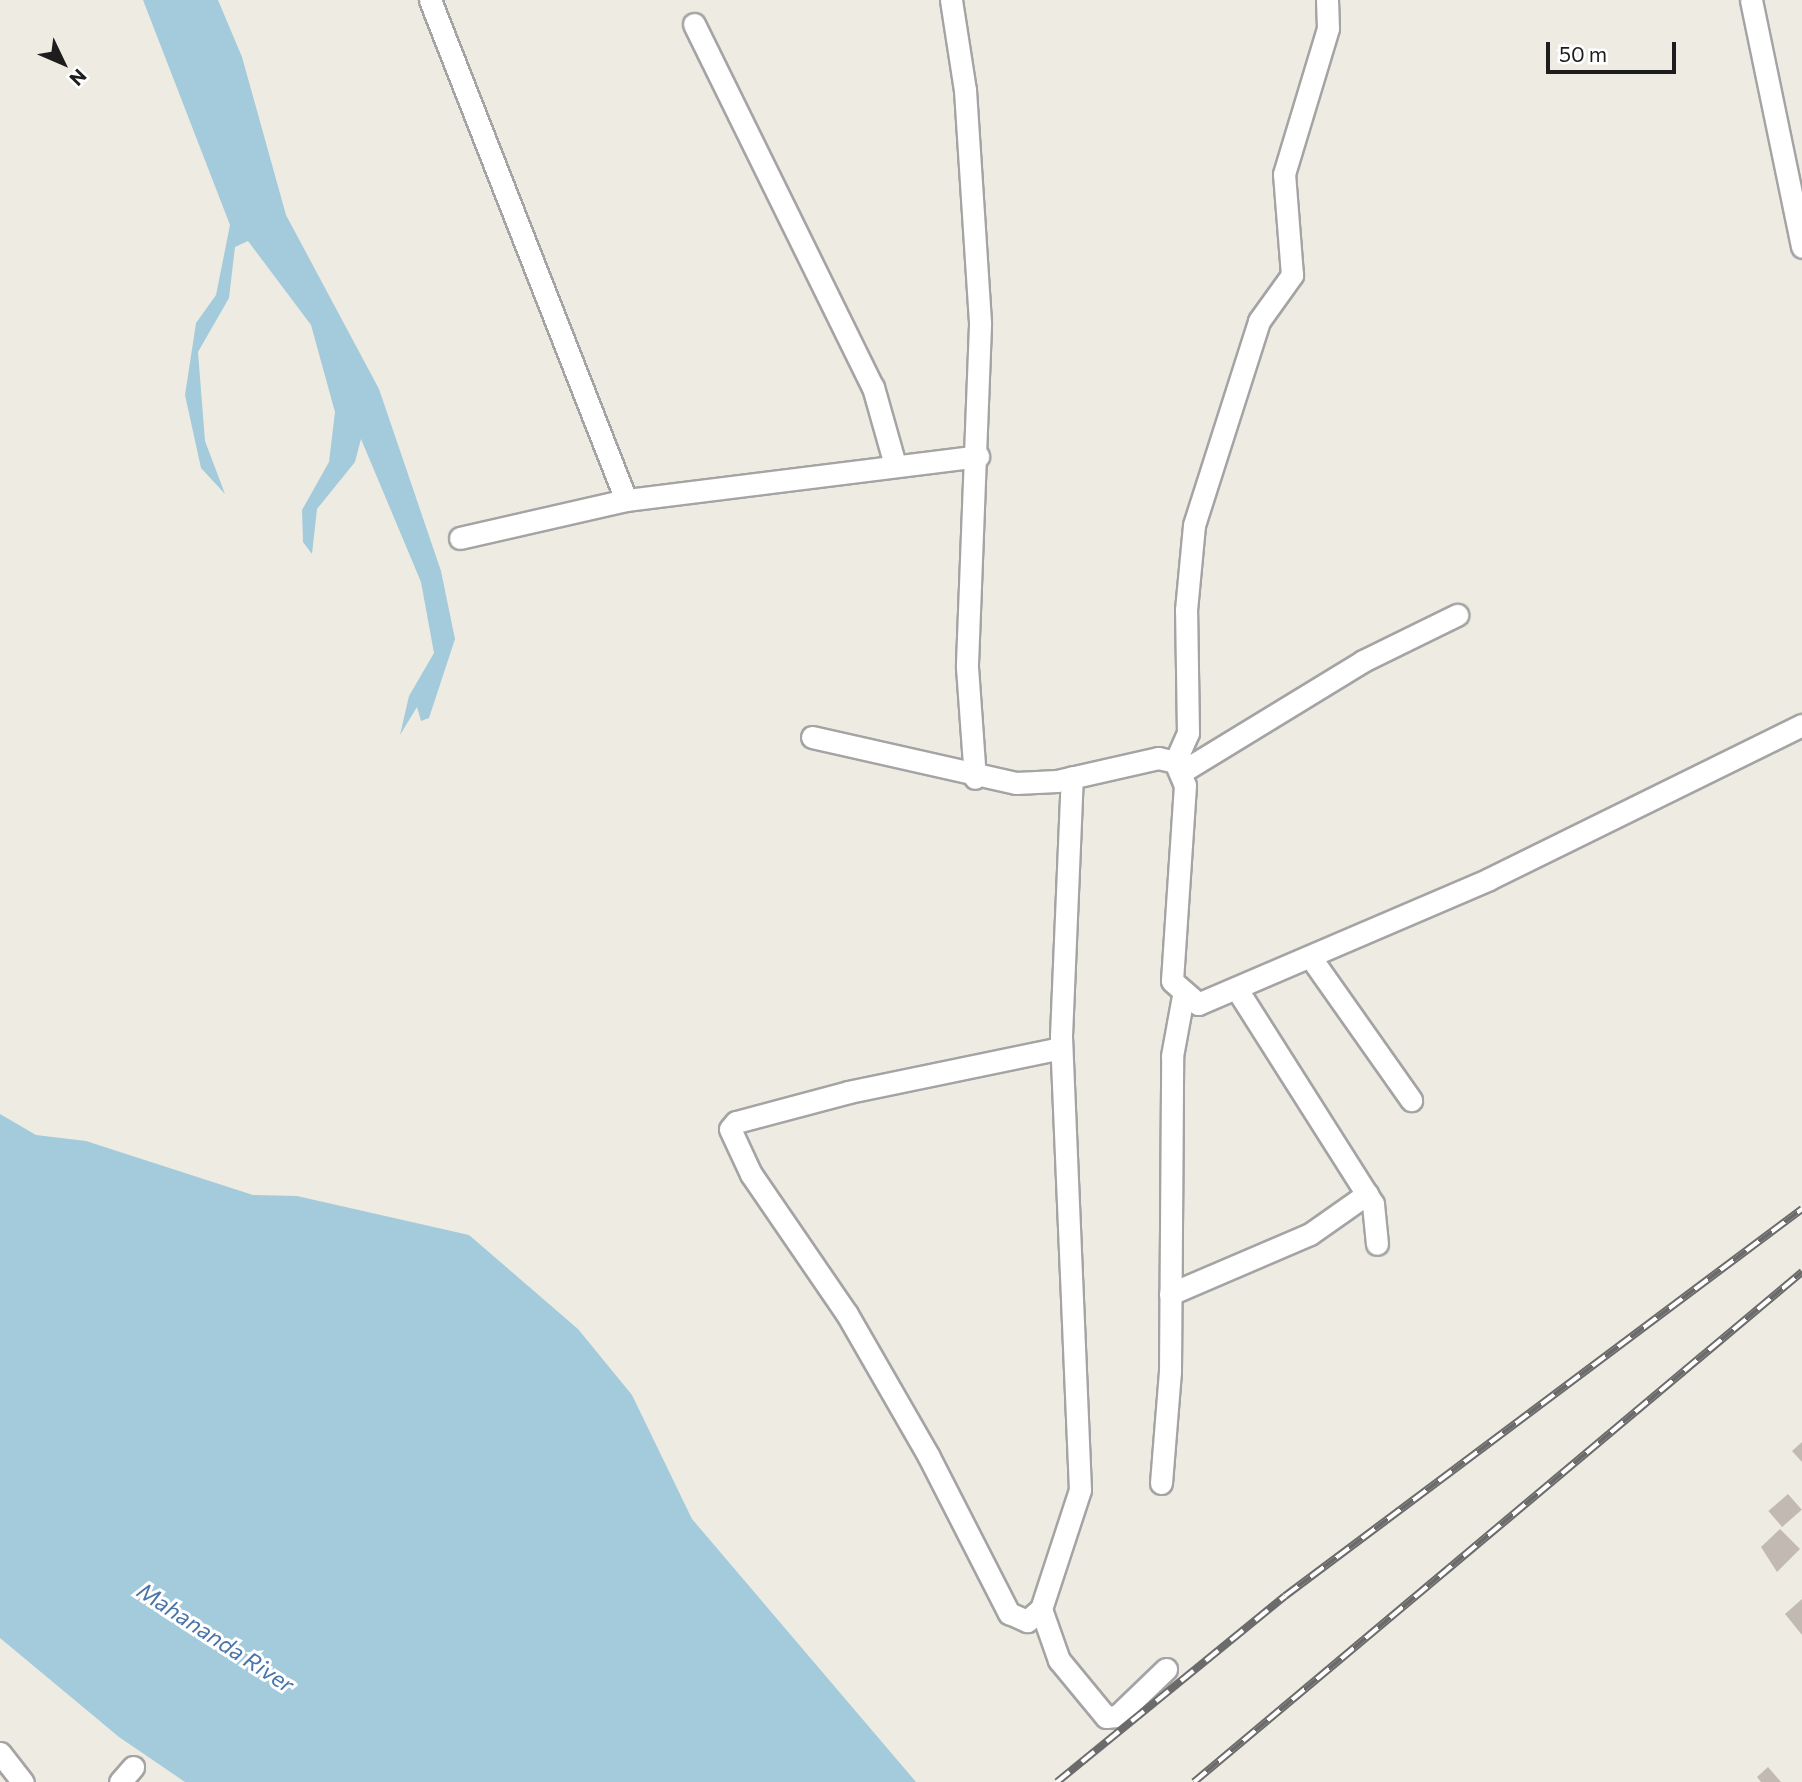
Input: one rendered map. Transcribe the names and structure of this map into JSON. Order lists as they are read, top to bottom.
{
  "water": ["Mahananda River"],
  "scale_bar": "50 m",
  "north": "bottom right"
}
